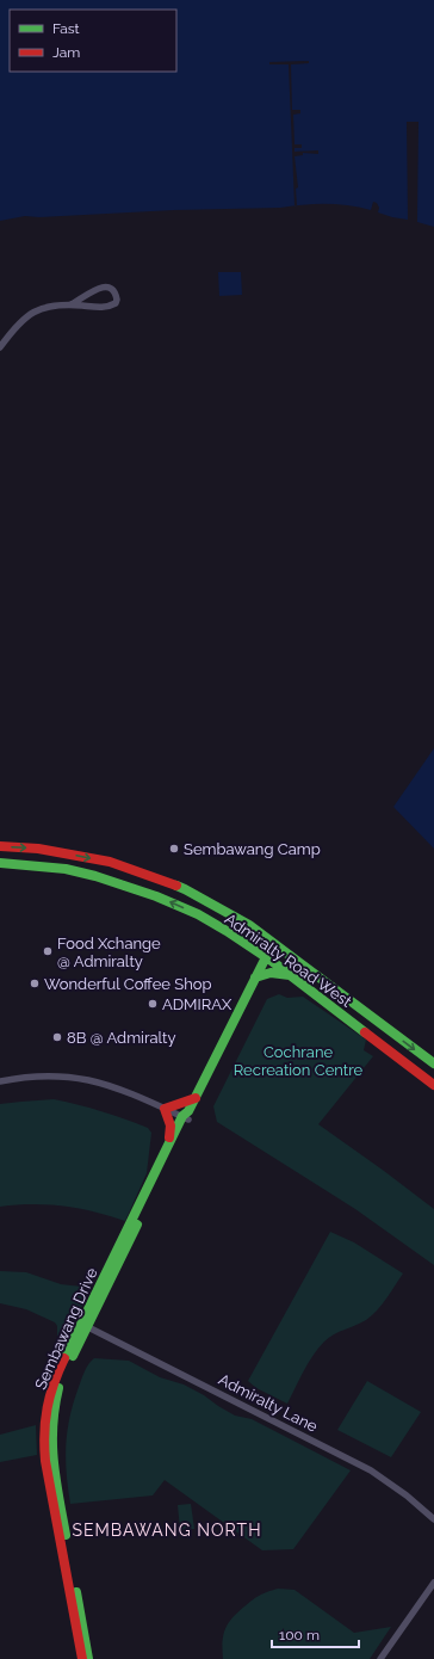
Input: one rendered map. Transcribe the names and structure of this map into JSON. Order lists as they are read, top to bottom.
{
  "streets": {
    "main road": ["Admiralty Road West", "Sembawang Drive"],
    "street": ["Admiralty Lane"]
  },
  "crossings": [
    ["Admiralty Road West", "Sembawang Drive"],
    ["Sembawang Drive", "Admiralty Lane"]
  ],
  "districts": ["SEMBAWANG NORTH"],
  "parks": ["Cochrane Recreation Centre"],
  "places": [
    "Sembawang Camp",
    "Food Xchange @ Admiralty",
    "Wonderful Coffee Shop",
    "ADMIRAX",
    "8B @ Admiralty"
  ],
  "legend": ["Fast", "Jam"],
  "scale_bar": "100 m"
}
